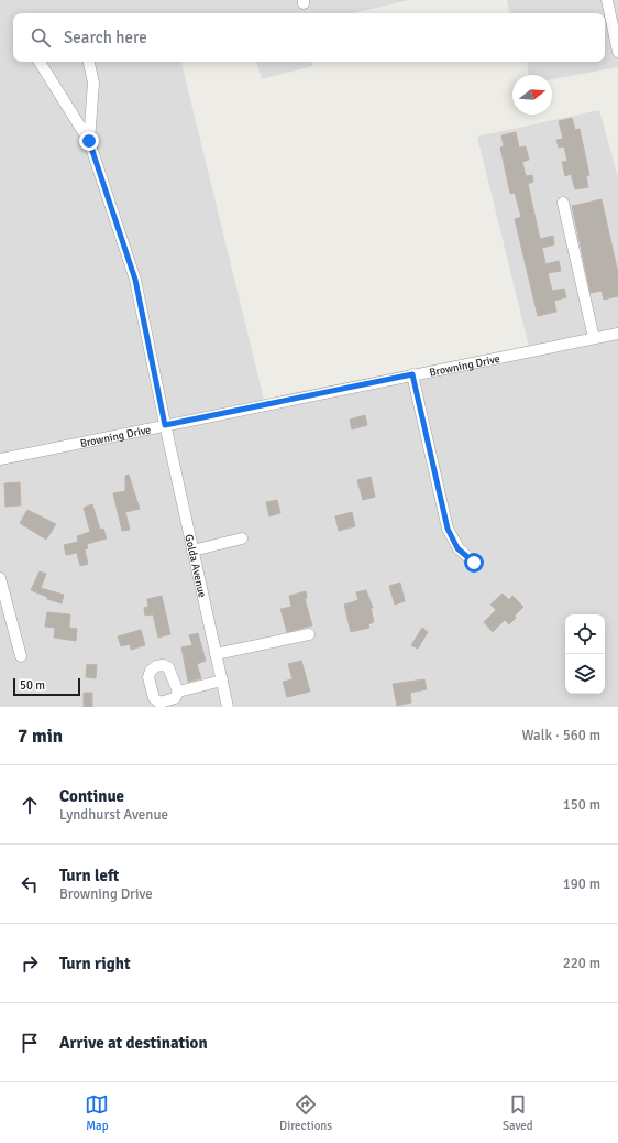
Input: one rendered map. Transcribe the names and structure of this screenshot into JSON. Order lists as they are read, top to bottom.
{
  "streets": {
    "street": ["Browning Drive", "Golda Avenue"]
  },
  "crossings": [
    ["Browning Drive", "Golda Avenue"]
  ],
  "scale_bar": "50 m",
  "north": "right",
  "page": {
    "search": "Search here",
    "scale": "50 m",
    "heading": ["7 min", "Walk · 560 m"],
    "list": [
      ["Continue", "Lyndhurst Avenue", "150 m"],
      ["Turn left", "Browning Drive", "190 m"],
      ["Turn right", "220 m"],
      "Arrive at destination"
    ],
    "nav": ["Map", "Directions", "Saved"]
  }
}
